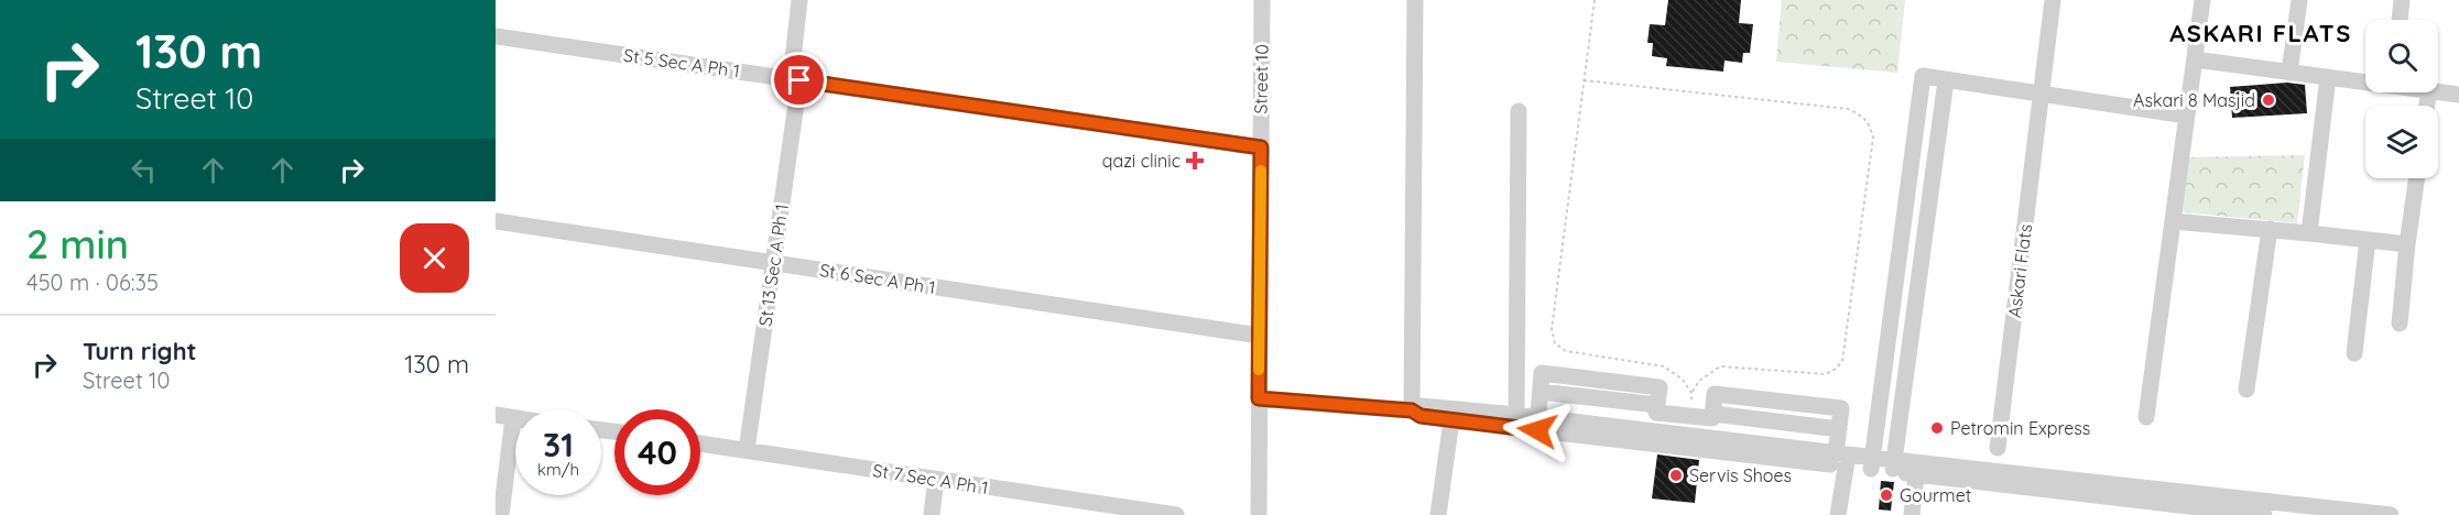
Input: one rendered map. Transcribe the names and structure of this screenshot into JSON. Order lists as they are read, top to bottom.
{
  "streets": {
    "street": [
      "St 5 Sec A Ph 1",
      "Street 10",
      "St 13 Sec A Ph 1",
      "Askari Flats",
      "St 6 Sec A Ph 1",
      "St 7 Sec A Ph 1"
    ]
  },
  "crossings": [
    ["St 5 Sec A Ph 1", "Street 10"],
    ["St 5 Sec A Ph 1", "St 13 Sec A Ph 1"],
    ["Street 10", "St 6 Sec A Ph 1"],
    ["St 13 Sec A Ph 1", "St 6 Sec A Ph 1"],
    ["St 13 Sec A Ph 1", "St 7 Sec A Ph 1"]
  ],
  "districts": ["ASKARI FLATS"],
  "places": {
    "other": [
      "Askari 8 Masjid",
      "Petromin Express",
      "Servis Shoes",
      "Gourmet"
    ],
    "health": ["qazi clinic"]
  },
  "page": {
    "turn": ["130 m", "Street 10"],
    "heading": ["2 min", "450 m · 06:35"],
    "list": [
      {
        "name": "Turn right",
        "note": "Street 10",
        "value": "130 m"
      }
    ],
    "speed": "31 km/h",
    "limit": "40"
  }
}
